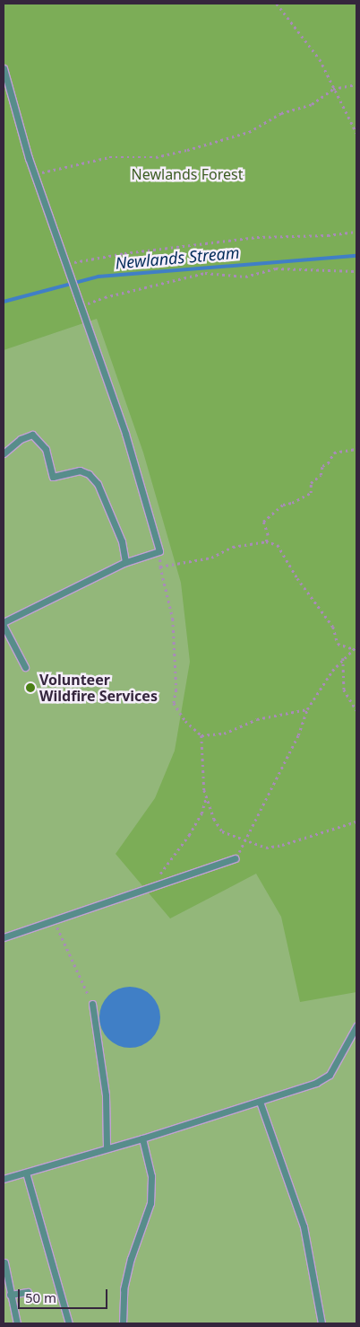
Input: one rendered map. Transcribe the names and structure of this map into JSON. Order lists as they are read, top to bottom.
{
  "water": ["Newlands Stream"],
  "parks": ["Newlands Forest"],
  "places": ["Volunteer Wildfire Services"],
  "scale_bar": "50 m"
}
